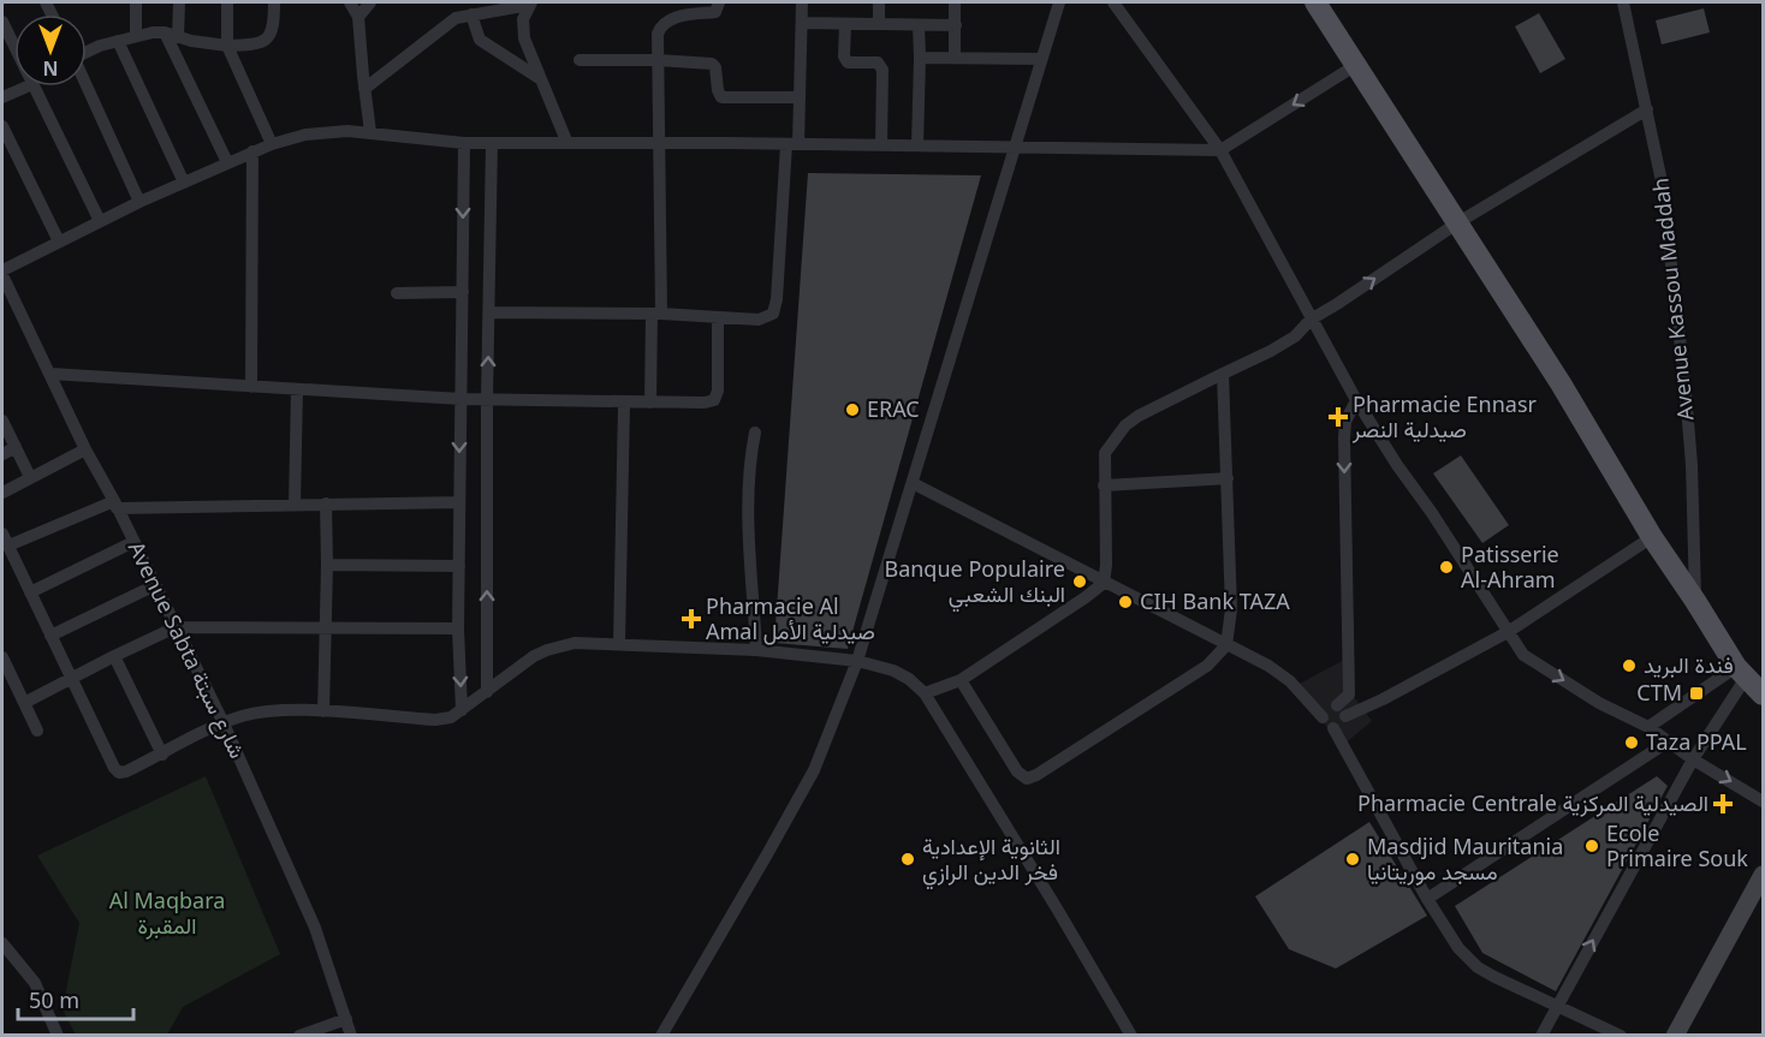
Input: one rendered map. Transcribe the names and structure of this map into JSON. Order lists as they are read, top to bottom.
{
  "streets": {
    "street": ["Avenue Kassou Maddah", "Avenue Sabta شارع سبتة"]
  },
  "parks": ["Al Maqbara المقبرة"],
  "places": {
    "other": [
      "ERAC",
      "Patisserie Al-Ahram",
      "Banque Populaire البنك الشعبي",
      "CIH Bank TAZA",
      "فندة البريد",
      "Taza PPAL",
      "Ecole Primaire Souk",
      "الثانوية الإعدادية فخر الدين الرازي",
      "Masdjid Mauritania مسجد موريتانيا"
    ],
    "health": ["Pharmacie Ennasr صيدلية النصر", "Pharmacie Al Amal صيدلية الأمل", "Pharmacie Centrale الصيدلية المركزية"],
    "transit": ["CTM"]
  },
  "scale_bar": "50 m",
  "north": "bottom"
}
